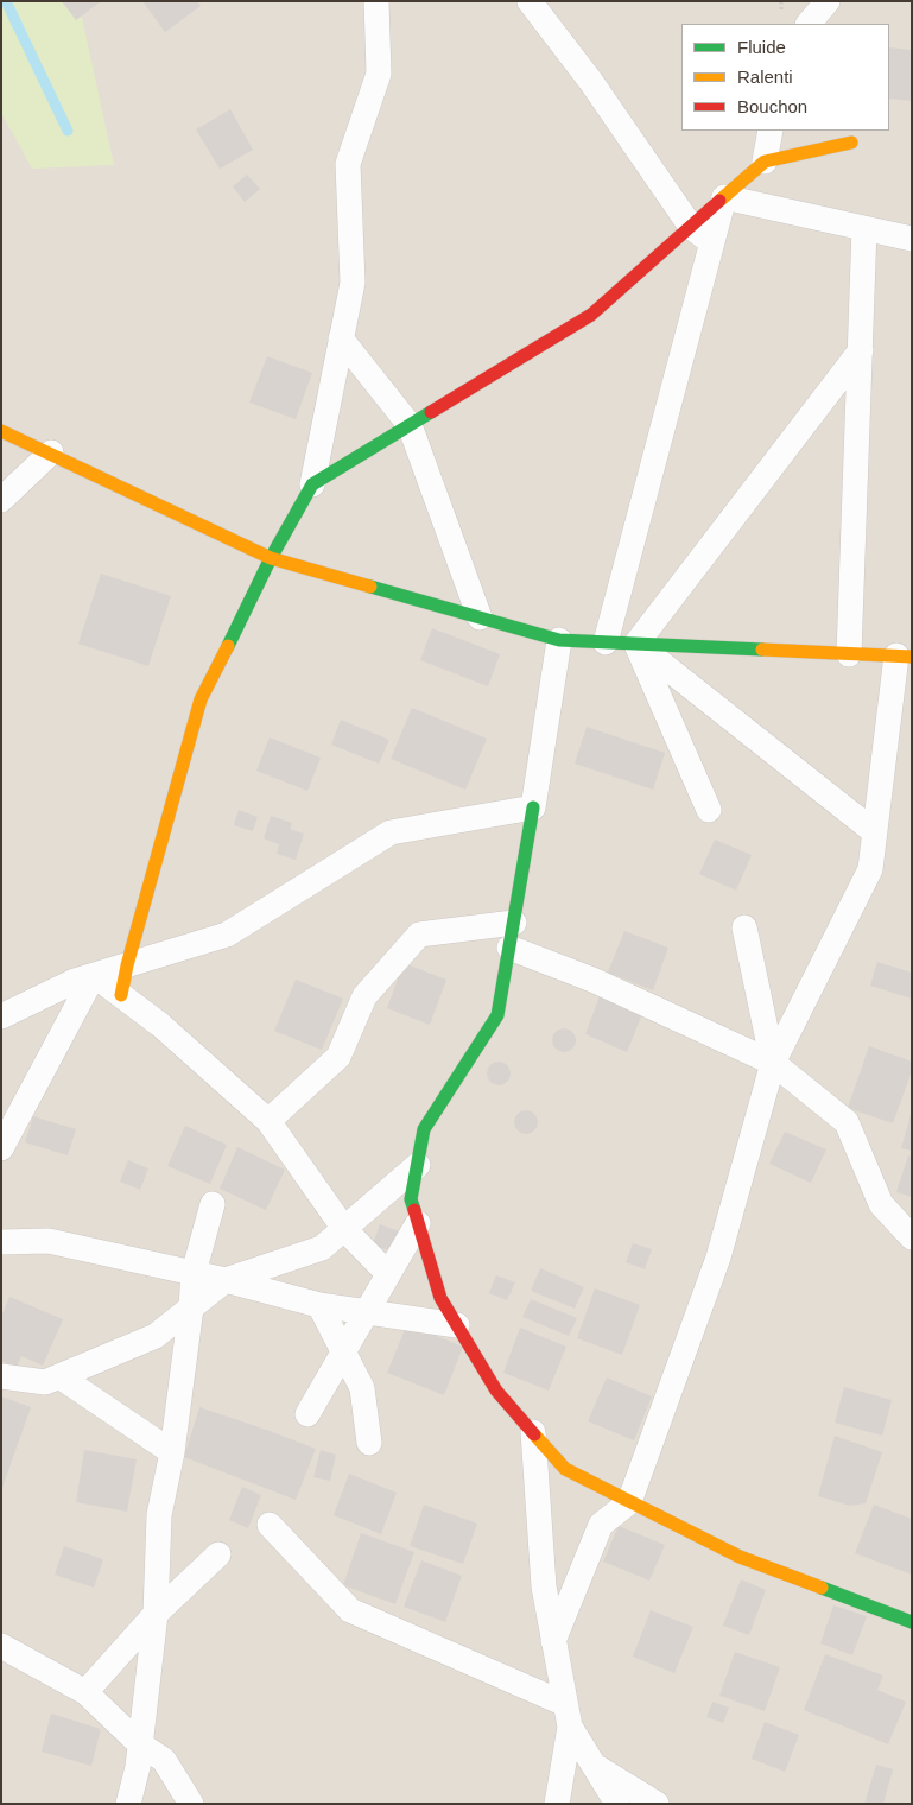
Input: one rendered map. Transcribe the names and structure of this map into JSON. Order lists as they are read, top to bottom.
{
  "legend": ["Fluide", "Ralenti", "Bouchon"]
}
